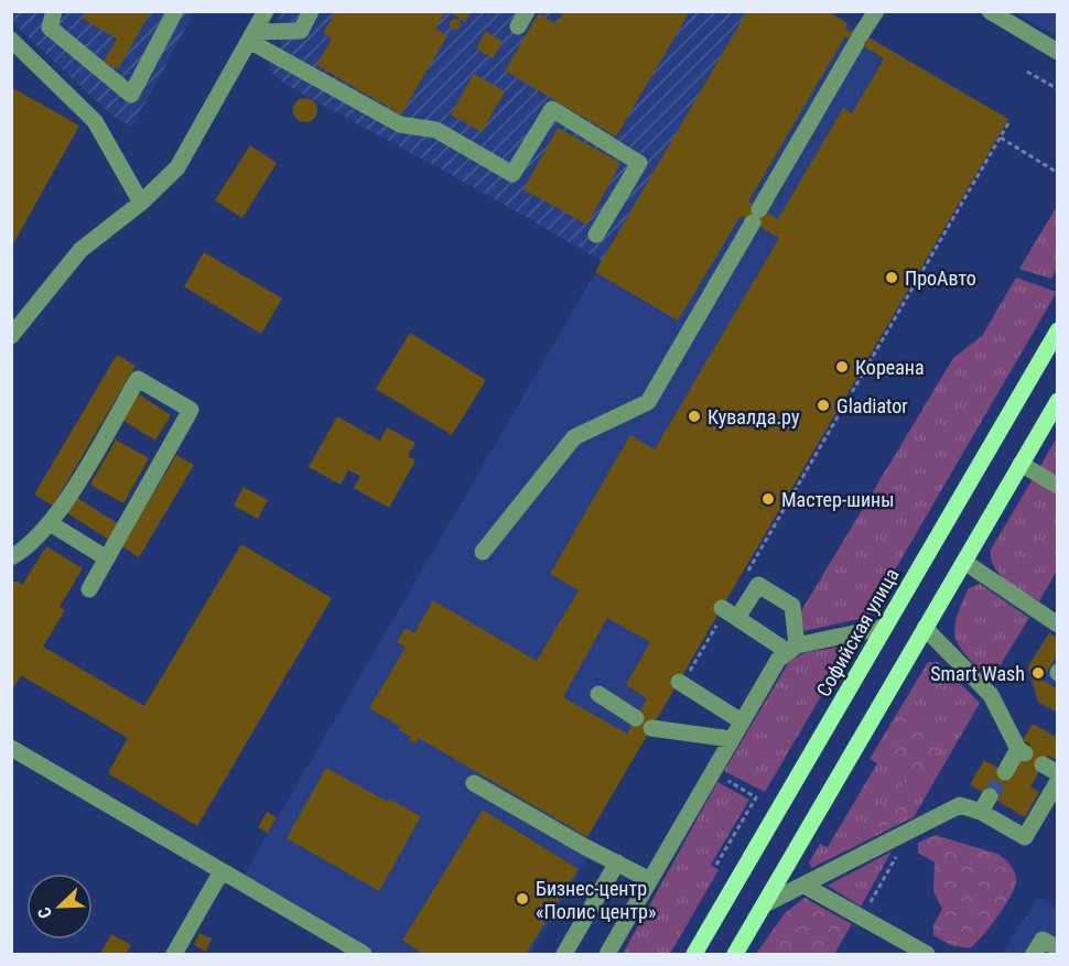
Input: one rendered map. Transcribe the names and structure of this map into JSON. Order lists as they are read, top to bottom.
{
  "streets": {
    "main road": ["Софийская улица"]
  },
  "places": [
    "ПроАвто",
    "Кореана",
    "Gladiator",
    "Кувалда.ру",
    "Мастер-шины",
    "Smart Wash",
    "Бизнес-центр «Полис центр»"
  ],
  "north": "bottom left"
}
